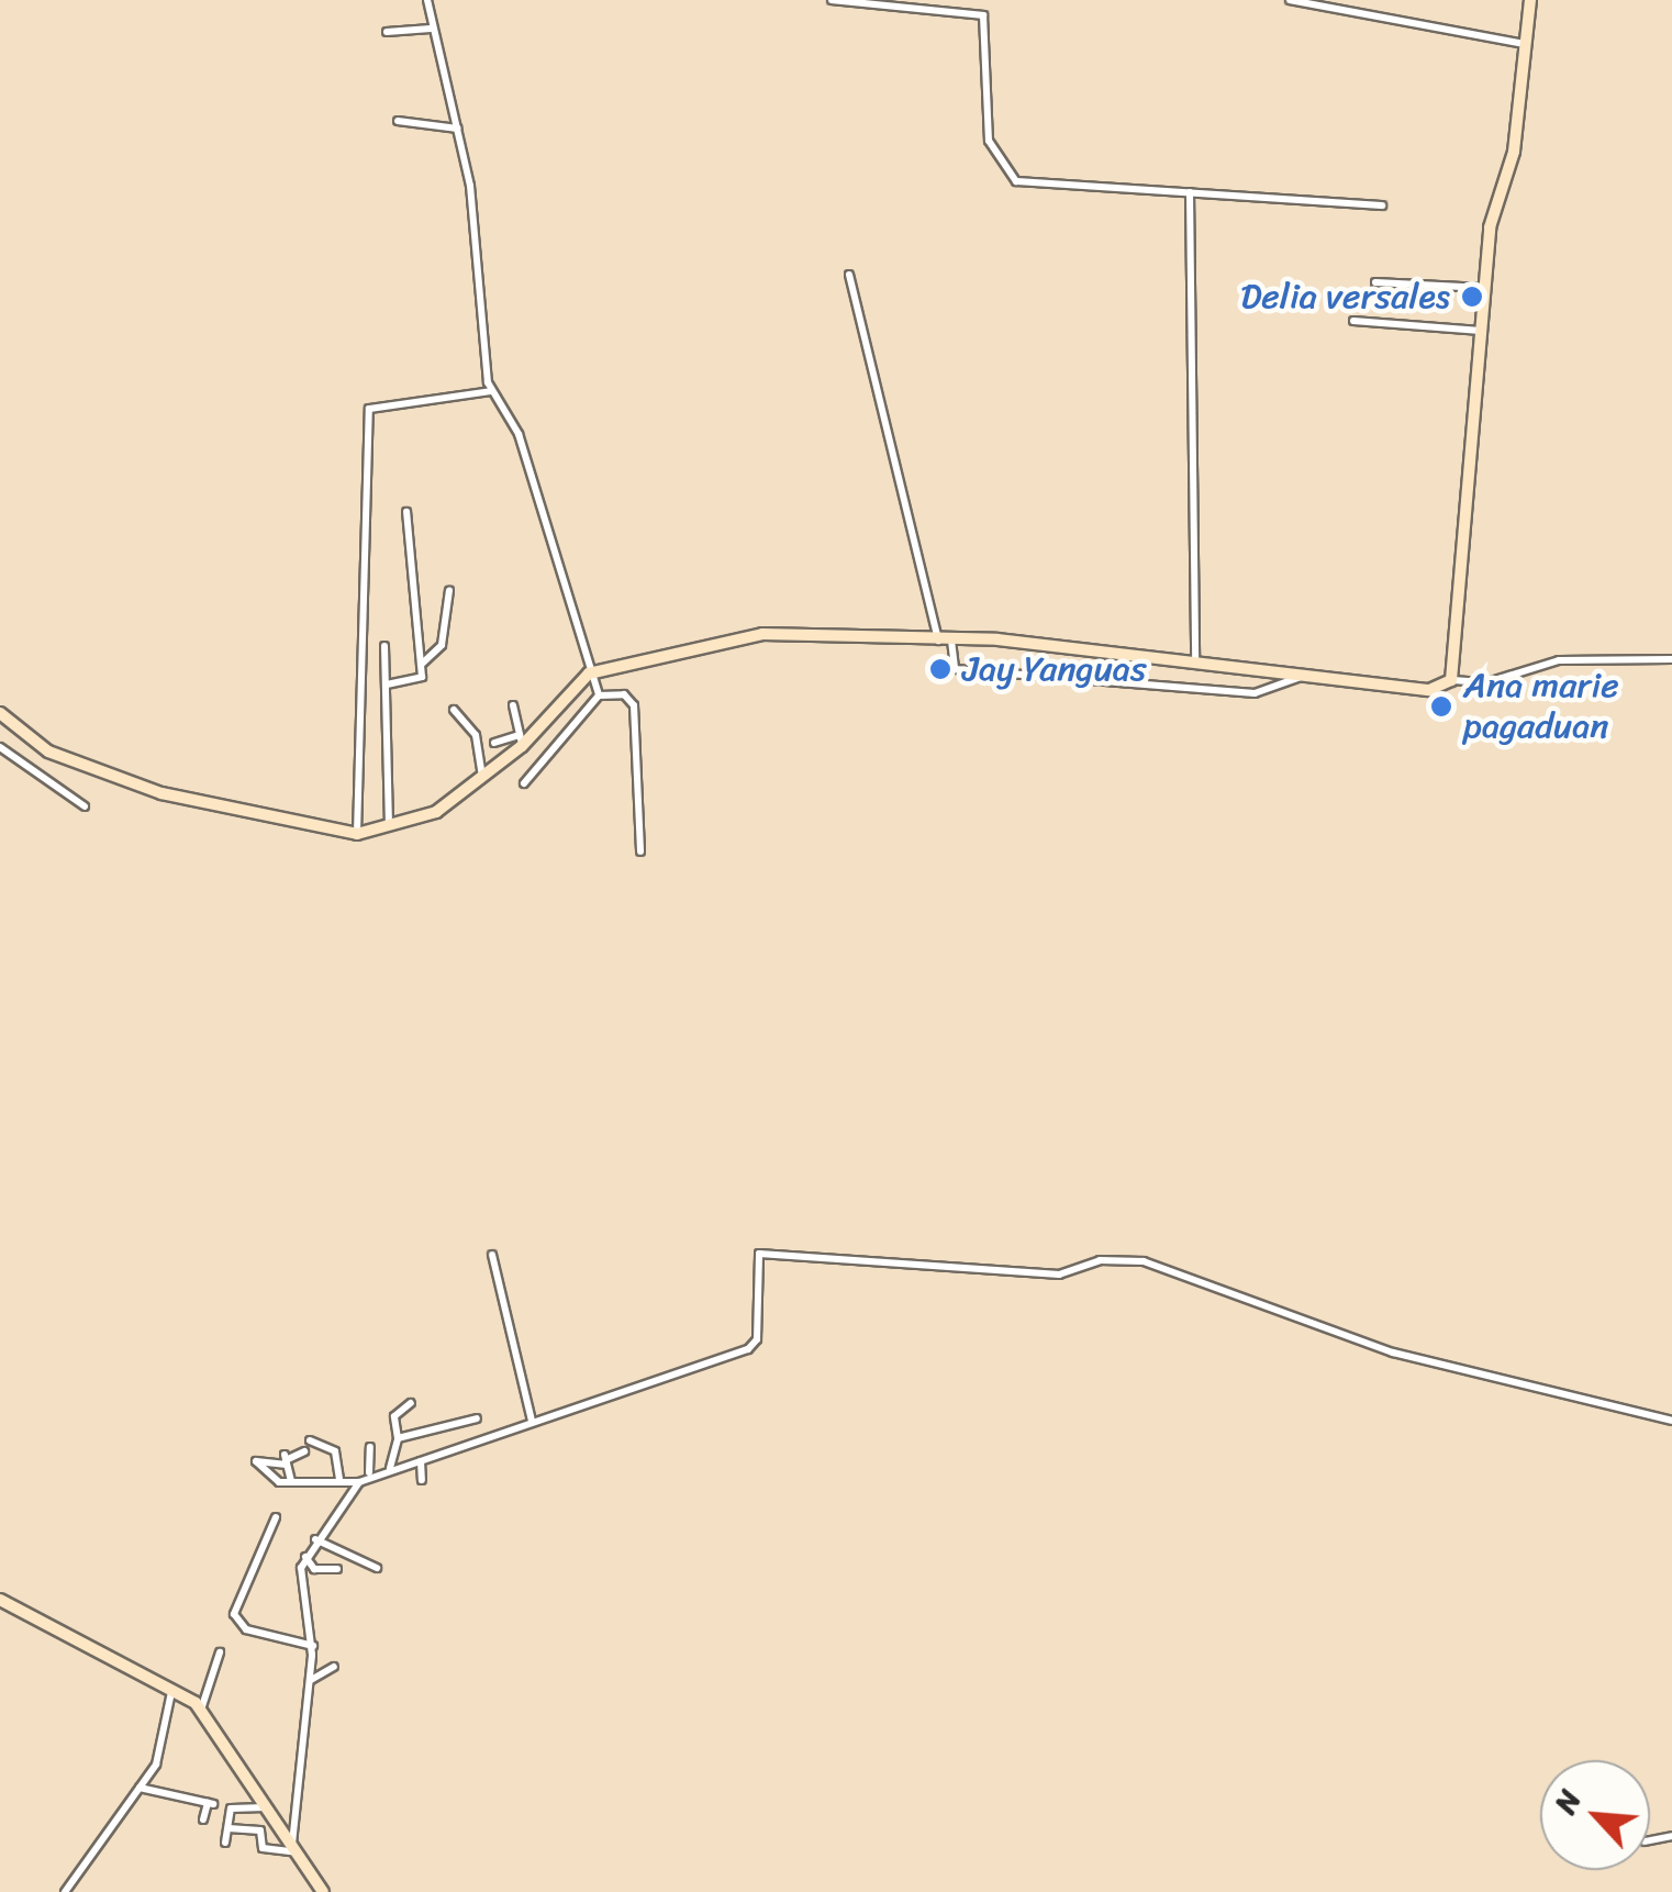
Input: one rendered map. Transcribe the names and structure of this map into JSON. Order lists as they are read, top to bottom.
{
  "places": ["Delia versales", "Jay Yanguas", "Ana marie pagaduan"],
  "north": "top left"
}
